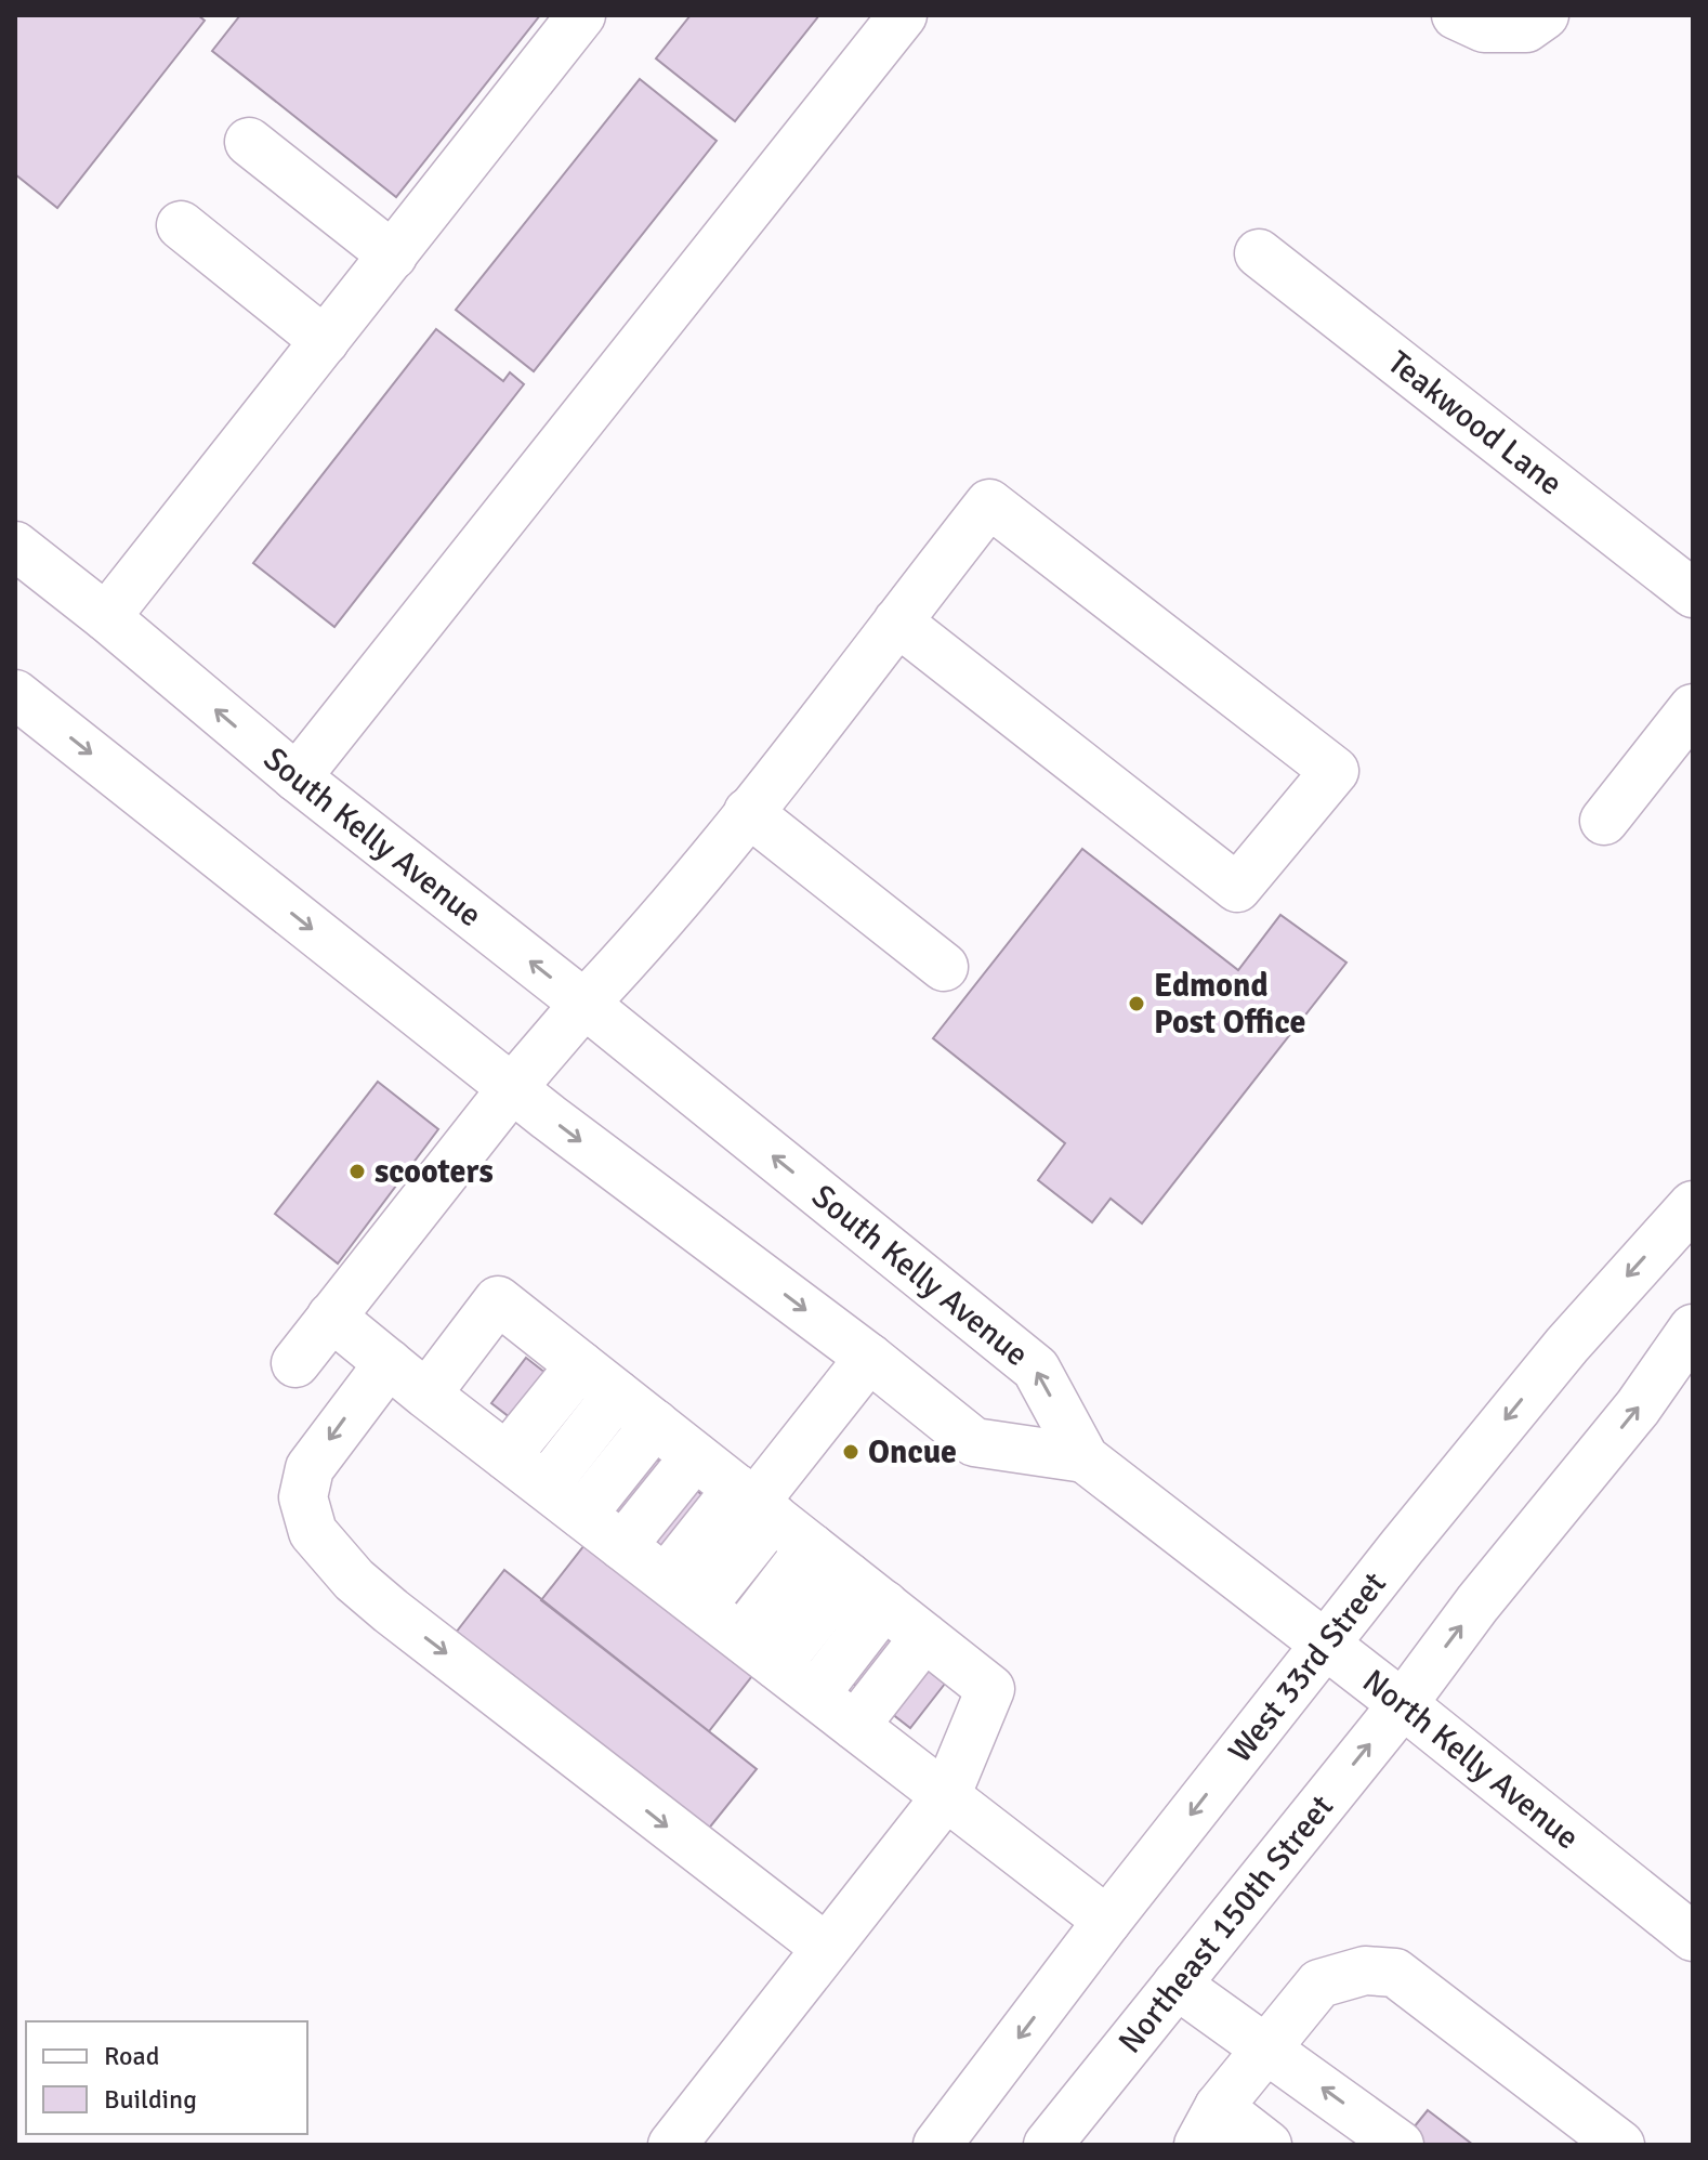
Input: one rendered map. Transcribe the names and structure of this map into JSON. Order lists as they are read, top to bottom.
{
  "streets": {
    "main road": [
      "Teakwood Lane",
      "South Kelly Avenue",
      "West 33rd Street",
      "North Kelly Avenue",
      "Northeast 150th Street"
    ]
  },
  "crossings": [
    ["South Kelly Avenue", "North Kelly Avenue"],
    ["West 33rd Street", "North Kelly Avenue"],
    ["North Kelly Avenue", "Northeast 150th Street"]
  ],
  "places": ["Edmond Post Office", "scooters", "Oncue"],
  "legend": ["Road", "Building"]
}
